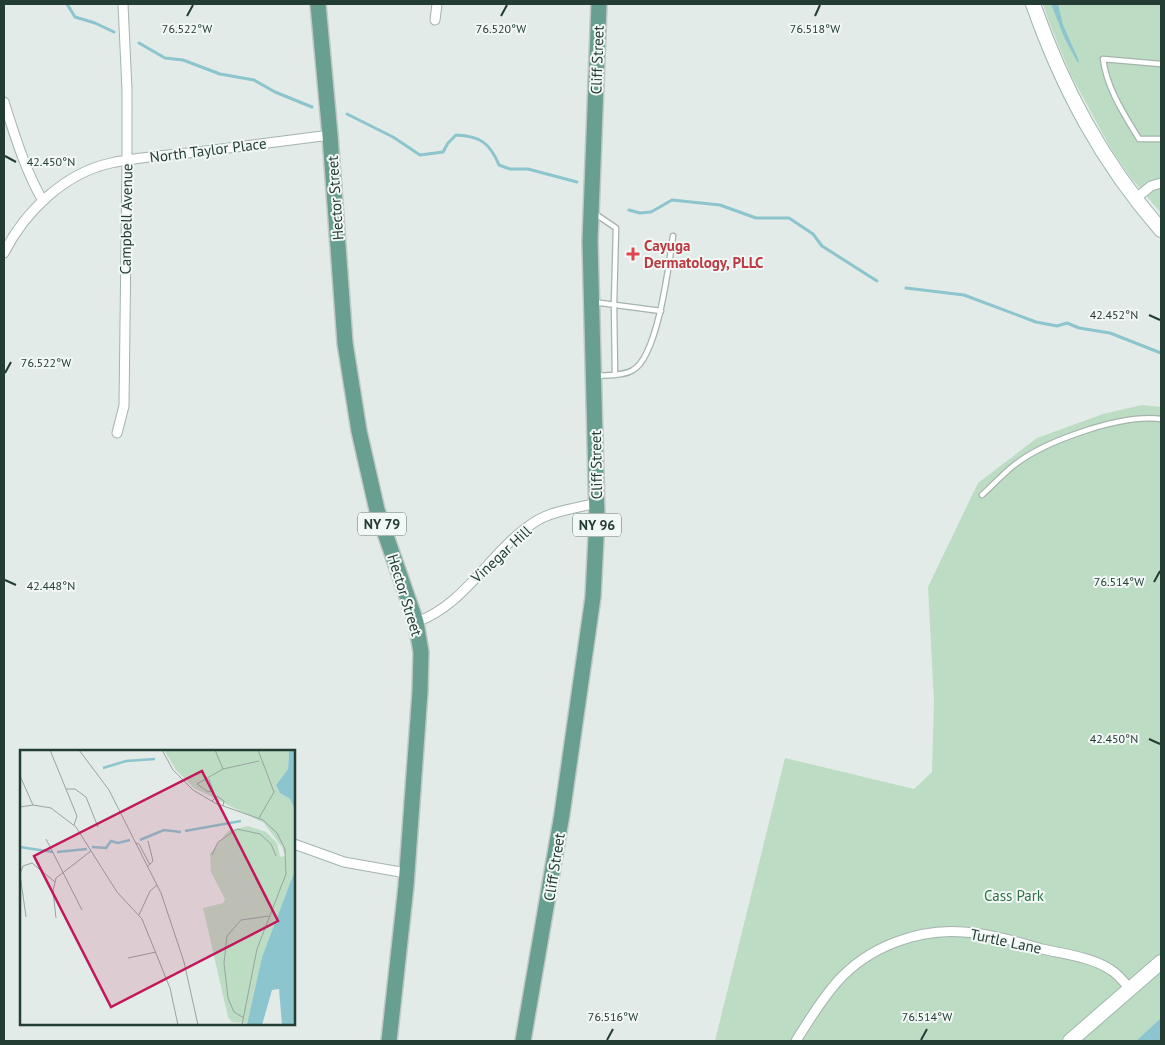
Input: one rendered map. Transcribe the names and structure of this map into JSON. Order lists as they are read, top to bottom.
{
  "streets": {
    "main road": [
      "Cliff Street",
      "Hector Street",
      "NY 79",
      "NY 96"
    ],
    "street": [
      "North Taylor Place",
      "Campbell Avenue",
      "Vinegar Hill",
      "Turtle Lane"
    ]
  },
  "crossings": [
    ["Cliff Street", "Vinegar Hill"],
    ["North Taylor Place", "Hector Street"],
    ["North Taylor Place", "Campbell Avenue"],
    ["Hector Street", "Vinegar Hill"]
  ],
  "parks": ["Cass Park"],
  "places": {
    "health": ["Cayuga Dermatology, PLLC"]
  },
  "coordinates": [
    "76.522°W",
    "76.520°W",
    "76.518°W",
    "42.450°N",
    "42.452°N",
    "76.514°W",
    "42.448°N",
    "76.516°W"
  ]
}
